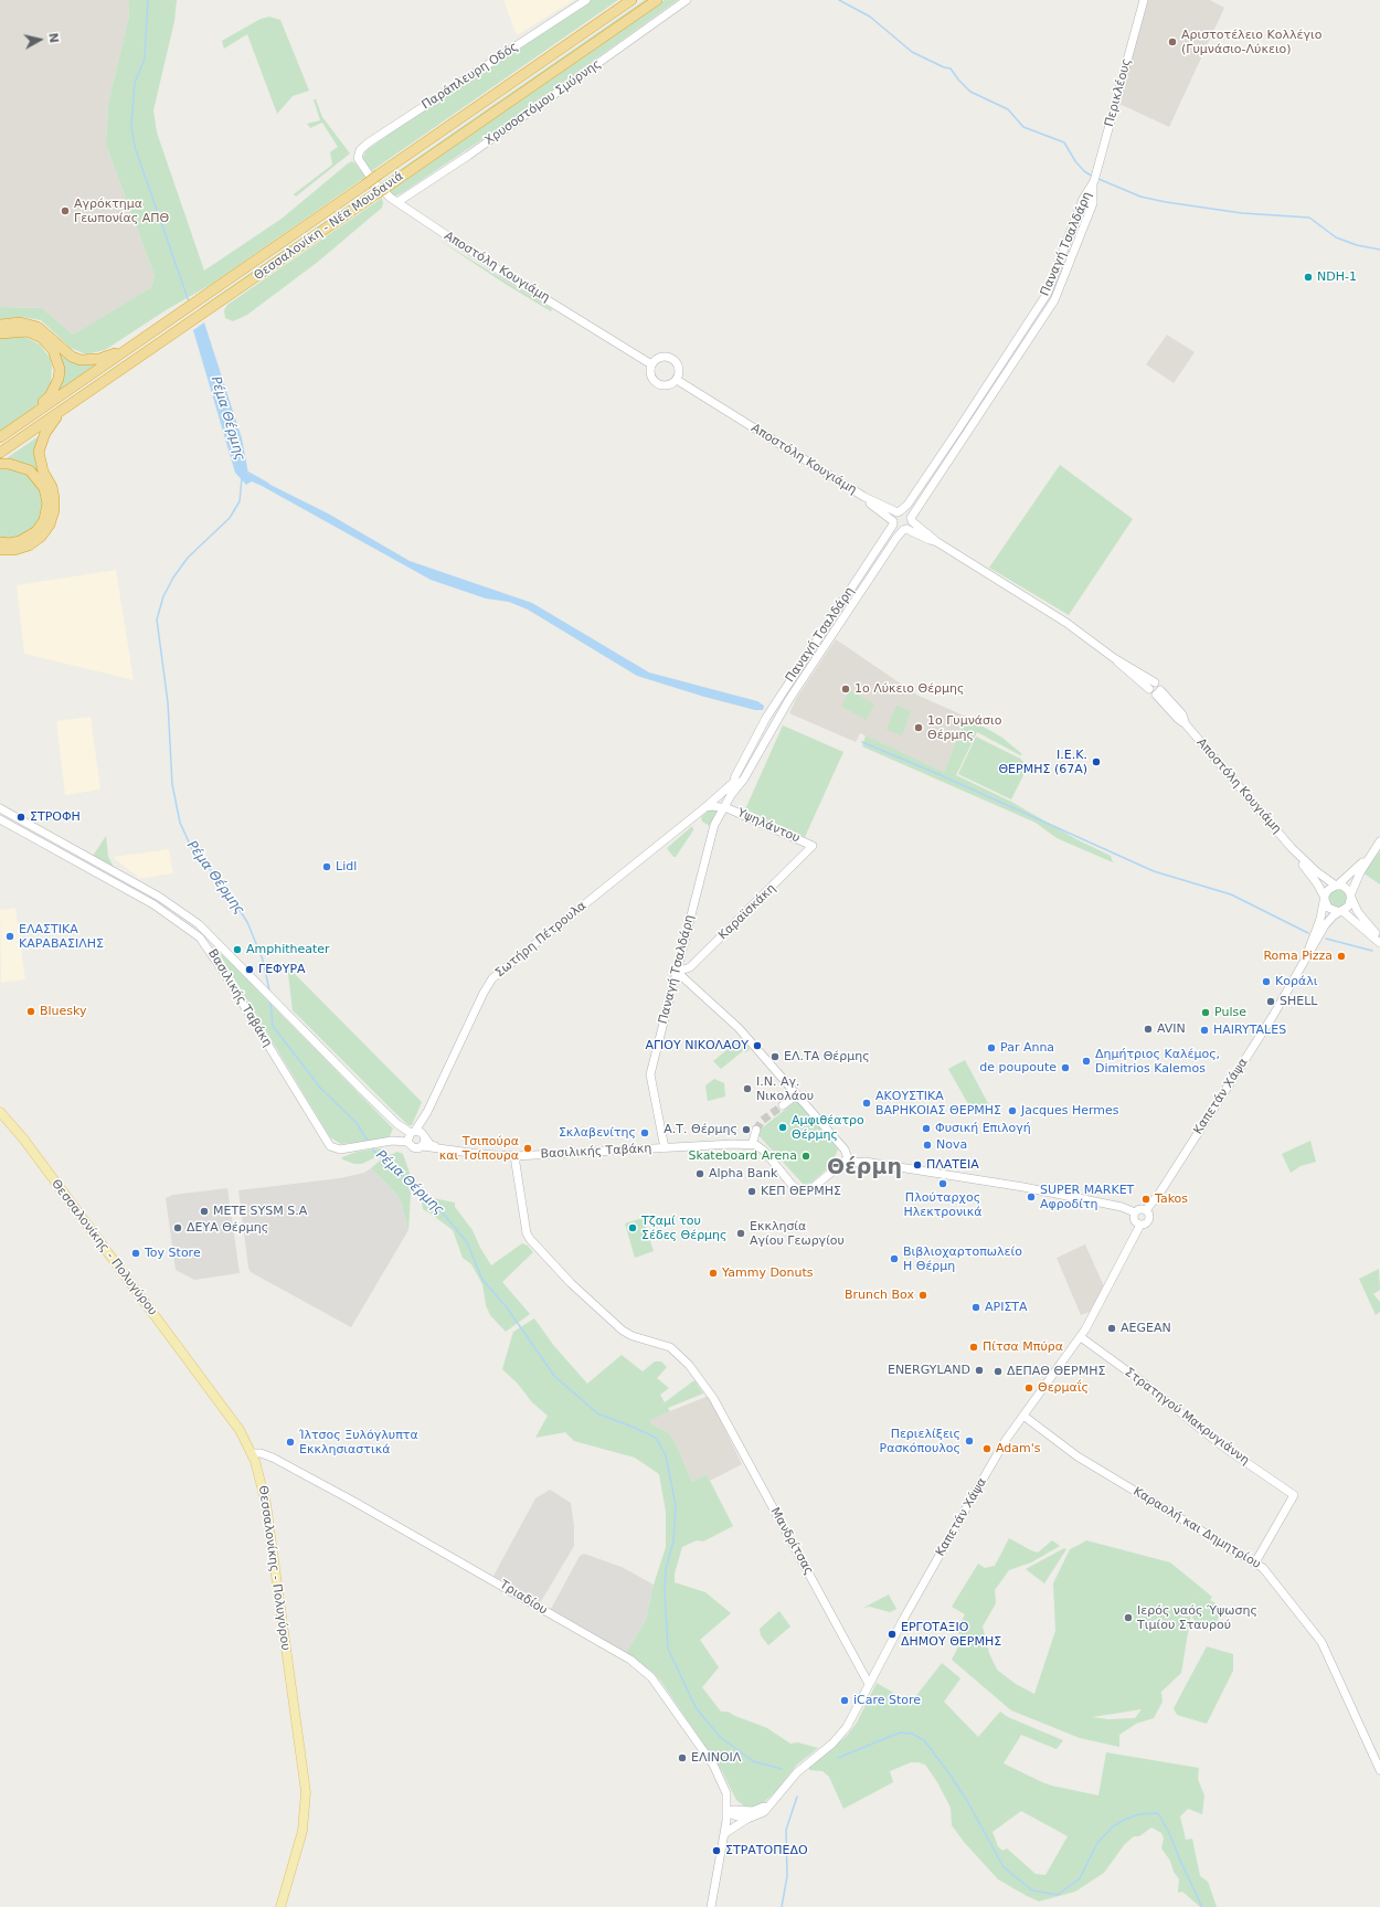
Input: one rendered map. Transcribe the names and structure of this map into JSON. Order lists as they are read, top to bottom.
{
  "streets": {
    "highway": ["Θεσσαλονίκη - Νέα Μουδανιά"],
    "main road": ["Θεσσαλονίκης - Πολυγύρου"],
    "street": [
      "Παράπλευρη Οδός",
      "Περικλέους",
      "Χρυσοστόμου Σμύρνης",
      "Παναγή Τσαλδάρη",
      "Αποστόλη Κουγιάμη",
      "Υψηλάντου",
      "Καραϊσκάκη",
      "Σωτήρη Πέτρουλα",
      "Βασιλικής Ταβάκη",
      "Καπετάν Χάψα",
      "Στρατηγού Μακρυγιάννη",
      "Καραολή και Δημητρίου",
      "Μανδρίτσας",
      "Τριαδίου"
    ]
  },
  "crossings": [
    ["Παράπλευρη Οδός", "Αποστόλη Κουγιάμη"],
    ["Περικλέους", "Παναγή Τσαλδάρη"],
    ["Χρυσοστόμου Σμύρνης", "Αποστόλη Κουγιάμη"],
    ["Παναγή Τσαλδάρη", "Αποστόλη Κουγιάμη"],
    ["Παναγή Τσαλδάρη", "Υψηλάντου"],
    ["Παναγή Τσαλδάρη", "Καραϊσκάκη"],
    ["Παναγή Τσαλδάρη", "Σωτήρη Πέτρουλα"],
    ["Παναγή Τσαλδάρη", "Βασιλικής Ταβάκη"],
    ["Υψηλάντου", "Καραϊσκάκη"],
    ["Σωτήρη Πέτρουλα", "Βασιλικής Ταβάκη"],
    ["Βασιλικής Ταβάκη", "Μανδρίτσας"],
    ["Καπετάν Χάψα", "Στρατηγού Μακρυγιάννη"],
    ["Καπετάν Χάψα", "Καραολή και Δημητρίου"],
    ["Καπετάν Χάψα", "Μανδρίτσας"],
    ["Καπετάν Χάψα", "Τριαδίου"],
    ["Θεσσαλονίκης - Πολυγύρου", "Τριαδίου"],
    ["Στρατηγού Μακρυγιάννη", "Καραολή και Δημητρίου"]
  ],
  "districts": ["Θέρμη"],
  "water": ["Ρέμα Θέρμης"],
  "places": [
    "Αριστοτέλειο Κολλέγιο (Γυμνάσιο-Λύκειο)",
    "Αγρόκτημα Γεωπονίας ΑΠΘ",
    "NDH-1",
    "1ο Λύκειο Θέρμης",
    "1ο Γυμνάσιο Θέρμης",
    "Ι.Ε.Κ. ΘΕΡΜΗΣ (67Α)",
    "ΣΤΡΟΦΗ",
    "Lidl",
    "ΕΛΑΣΤΙΚΑ ΚΑΡΑΒΑΣΙΛΗΣ",
    "Amphitheater",
    "Roma Pizza",
    "ΓΕΦΥΡΑ",
    "Κοράλι",
    "SHELL",
    "Bluesky",
    "Pulse",
    "AVIN",
    "HAIRYTALES",
    "ΑΓΙΟΥ ΝΙΚΟΛΑΟΥ",
    "Par Anna",
    "ΕΛ.ΤΑ Θέρμης",
    "Δημήτριος Καλέμος, Dimitrios Kalemos",
    "de poupoute",
    "Ι.Ν. Αγ. Νικολάου",
    "ΑΚΟΥΣΤΙΚΑ ΒΑΡΗΚΟΙΑΣ ΘΕΡΜΗΣ",
    "Jacques Hermes",
    "Αμφιθέατρο Θέρμης",
    "Φυσική Επιλογή",
    "Α.Τ. Θέρμης",
    "Σκλαβενίτης",
    "Nova",
    "Τσιπούρα και Τσίπουρα",
    "Skateboard Arena",
    "ΠΛΑΤΕΙΑ",
    "Alpha Bank",
    "Πλούταρχος Ηλεκτρονικά",
    "ΚΕΠ ΘΕΡΜΗΣ",
    "SUPER MARKET Αφροδίτη",
    "Takos",
    "METE SYSM S.A",
    "ΔΕΥΑ Θέρμης",
    "Τζαμί του Σέδες Θέρμης",
    "Εκκλησία Αγίου Γεωργίου",
    "Toy Store",
    "Βιβλιοχαρτοπωλείο Η Θέρμη",
    "Yammy Donuts",
    "Brunch Box",
    "ΑΡΙΣΤΑ",
    "AEGEAN",
    "Πίτσα Μπύρα",
    "ENERGYLAND",
    "ΔΕΠΑΘ ΘΕΡΜΗΣ",
    "Θερμαΐς",
    "Περιελίξεις Ρασκόπουλος",
    "Ίλτσος Ξυλόγλυπτα Εκκλησιαστικά",
    "Adam's",
    "Ιερός ναός Ύψωσης Τιμίου Σταυρού",
    "ΕΡΓΟΤΑΞΙΟ ΔΗΜΟΥ ΘΕΡΜΗΣ",
    "iCare Store",
    "ΕΛΙΝΟΙΛ",
    "ΣΤΡΑΤΟΠΕΔΟ"
  ],
  "north": "right"
}
